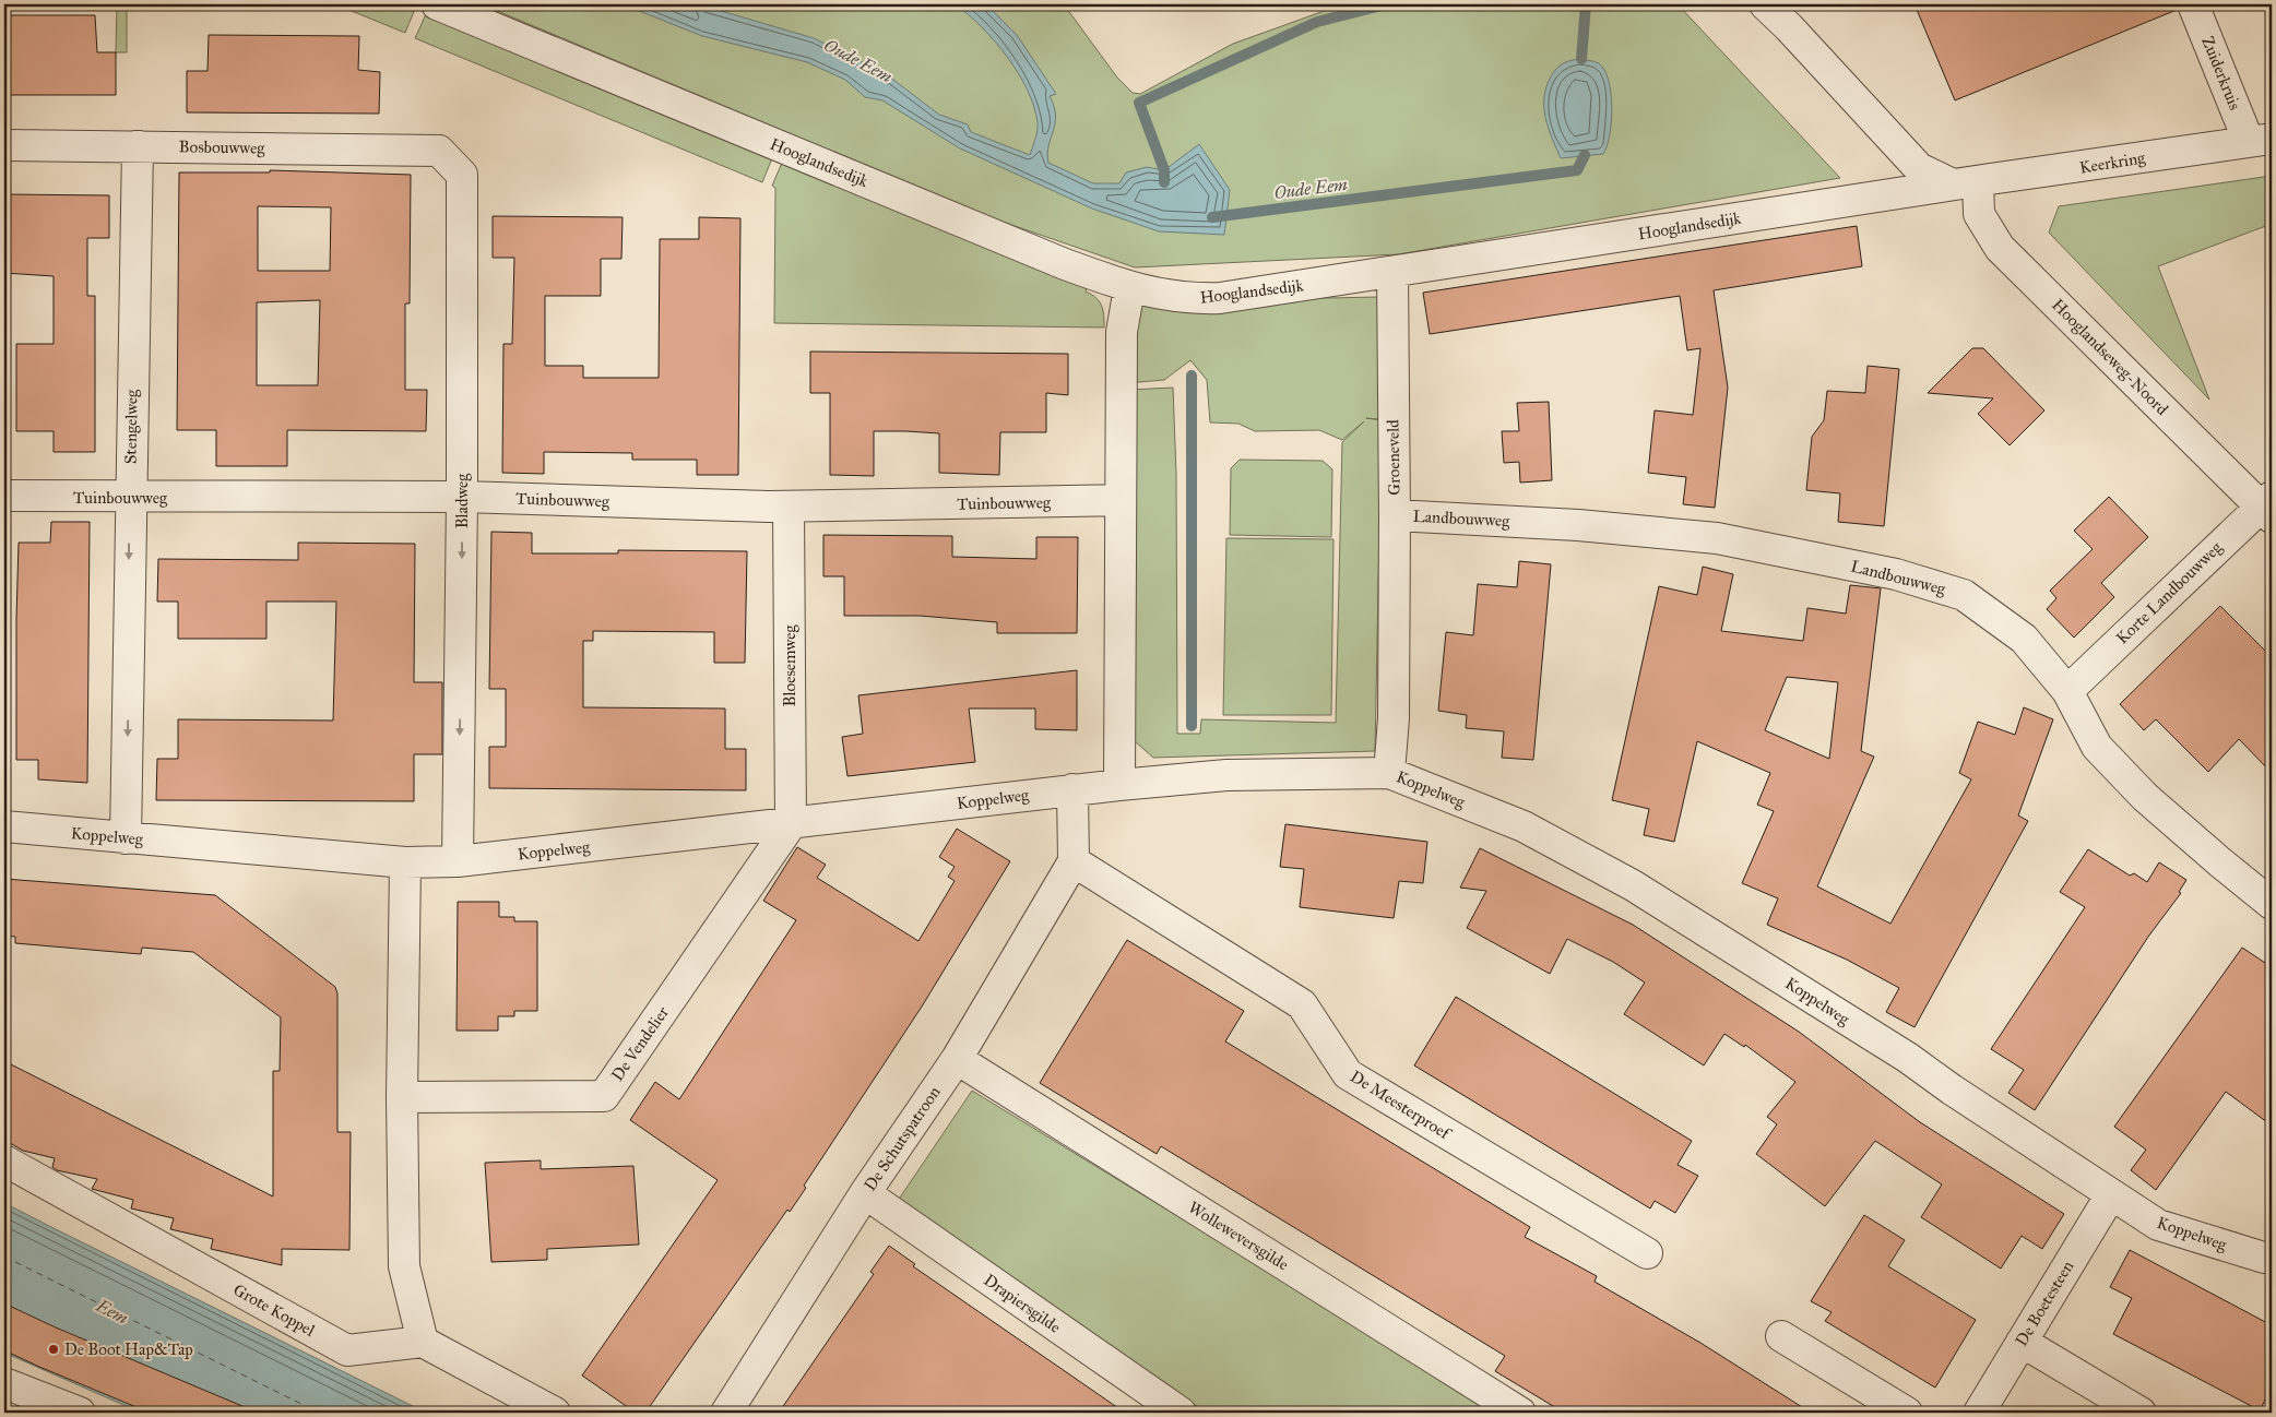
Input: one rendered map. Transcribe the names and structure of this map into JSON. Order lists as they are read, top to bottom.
{
  "streets": {
    "street": [
      "Zuiderkruis",
      "Bosbouwweg",
      "Hooglandsedijk",
      "Keerkring",
      "Hooglandseweg-Noord",
      "Stengelweg",
      "Groeneveld",
      "Tuinbouwweg",
      "Bladweg",
      "Landbouwweg",
      "Korte Landbouwweg",
      "Bloesemweg",
      "Koppelweg",
      "De Vendelier",
      "De Meesterproef",
      "De Schutspatroon",
      "Wolleweversgilde",
      "Drapiersgilde",
      "De Boetesteen",
      "Grote Koppel"
    ]
  },
  "crossings": [
    ["Zuiderkruis", "Keerkring"],
    ["Bosbouwweg", "Stengelweg"],
    ["Bosbouwweg", "Bladweg"],
    ["Hooglandsedijk", "Keerkring"],
    ["Hooglandsedijk", "Hooglandseweg-Noord"],
    ["Hooglandsedijk", "Groeneveld"],
    ["Keerkring", "Hooglandseweg-Noord"],
    ["Hooglandseweg-Noord", "Korte Landbouwweg"],
    ["Stengelweg", "Tuinbouwweg"],
    ["Stengelweg", "Koppelweg"],
    ["Groeneveld", "Landbouwweg"],
    ["Groeneveld", "Koppelweg"],
    ["Tuinbouwweg", "Bladweg"],
    ["Tuinbouwweg", "Bloesemweg"],
    ["Bladweg", "Koppelweg"],
    ["Landbouwweg", "Korte Landbouwweg"],
    ["Bloesemweg", "Koppelweg"],
    ["Bloesemweg", "De Vendelier"],
    ["Koppelweg", "De Vendelier"],
    ["Koppelweg", "De Boetesteen"],
    ["De Meesterproef", "De Schutspatroon"],
    ["De Schutspatroon", "Wolleweversgilde"],
    ["De Schutspatroon", "Drapiersgilde"]
  ],
  "one_way": ["Stengelweg", "Bladweg"],
  "water": ["Oude Eem", "Eem"],
  "places": ["De Boot Hap&Tap"]
}
